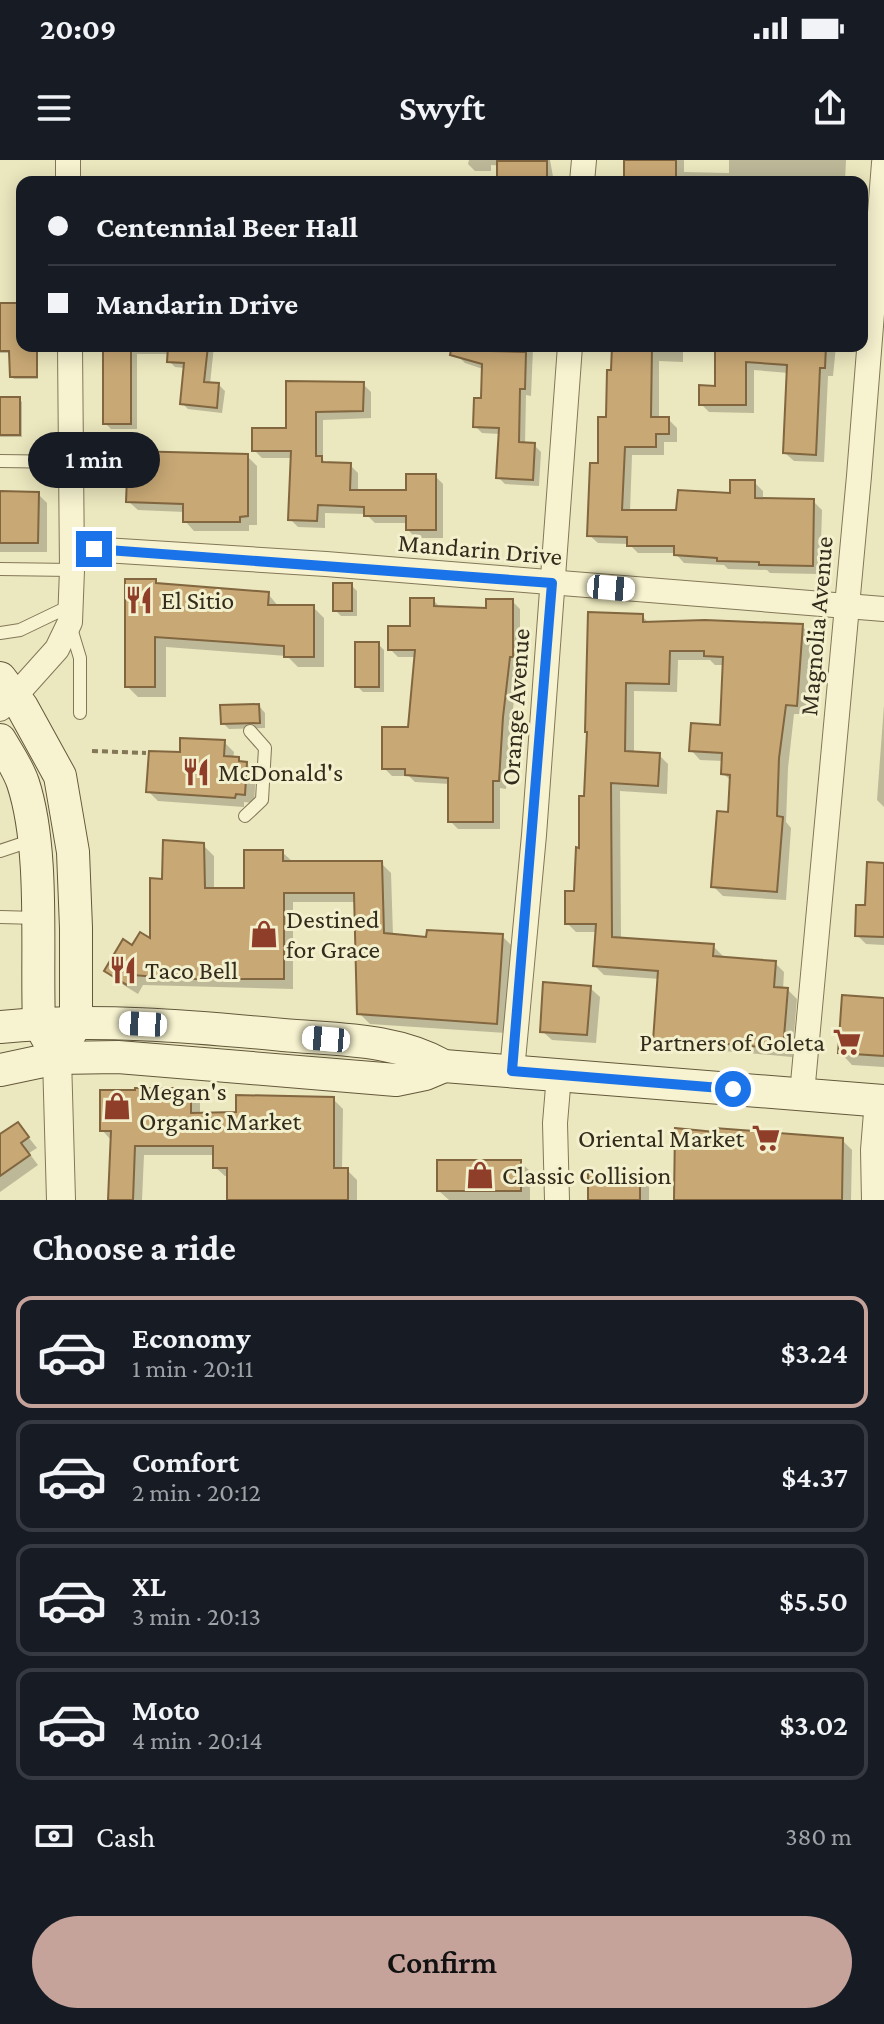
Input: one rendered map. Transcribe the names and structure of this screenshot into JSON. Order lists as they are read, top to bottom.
{
  "streets": {
    "street": ["Mandarin Drive", "Magnolia Avenue", "Orange Avenue"]
  },
  "crossings": [
    ["Mandarin Drive", "Magnolia Avenue"],
    ["Mandarin Drive", "Orange Avenue"]
  ],
  "places": {
    "restaurant": ["El Sitio", "McDonald's", "Taco Bell"],
    "shop": ["Destined for Grace", "Megan's Organic Market", "Classic Collision"],
    "supermarket": ["Partners of Goleta", "Oriental Market"]
  },
  "page": {
    "status": "20:09",
    "header": "Swyft",
    "banner": ["Centennial Beer Hall", "Mandarin Drive"],
    "bubble": "1 min",
    "heading": "Choose a ride",
    "list": [
      {
        "name": "Economy",
        "note": "1 min · 20:11",
        "value": "$3.24"
      },
      {
        "name": "Comfort",
        "note": "2 min · 20:12",
        "value": "$4.37"
      },
      {
        "name": "XL",
        "note": "3 min · 20:13",
        "value": "$5.50"
      },
      {
        "name": "Moto",
        "note": "4 min · 20:14",
        "value": "$3.02"
      }
    ],
    "pay": ["Cash", "380 m"],
    "buttons": "Confirm"
  }
}
